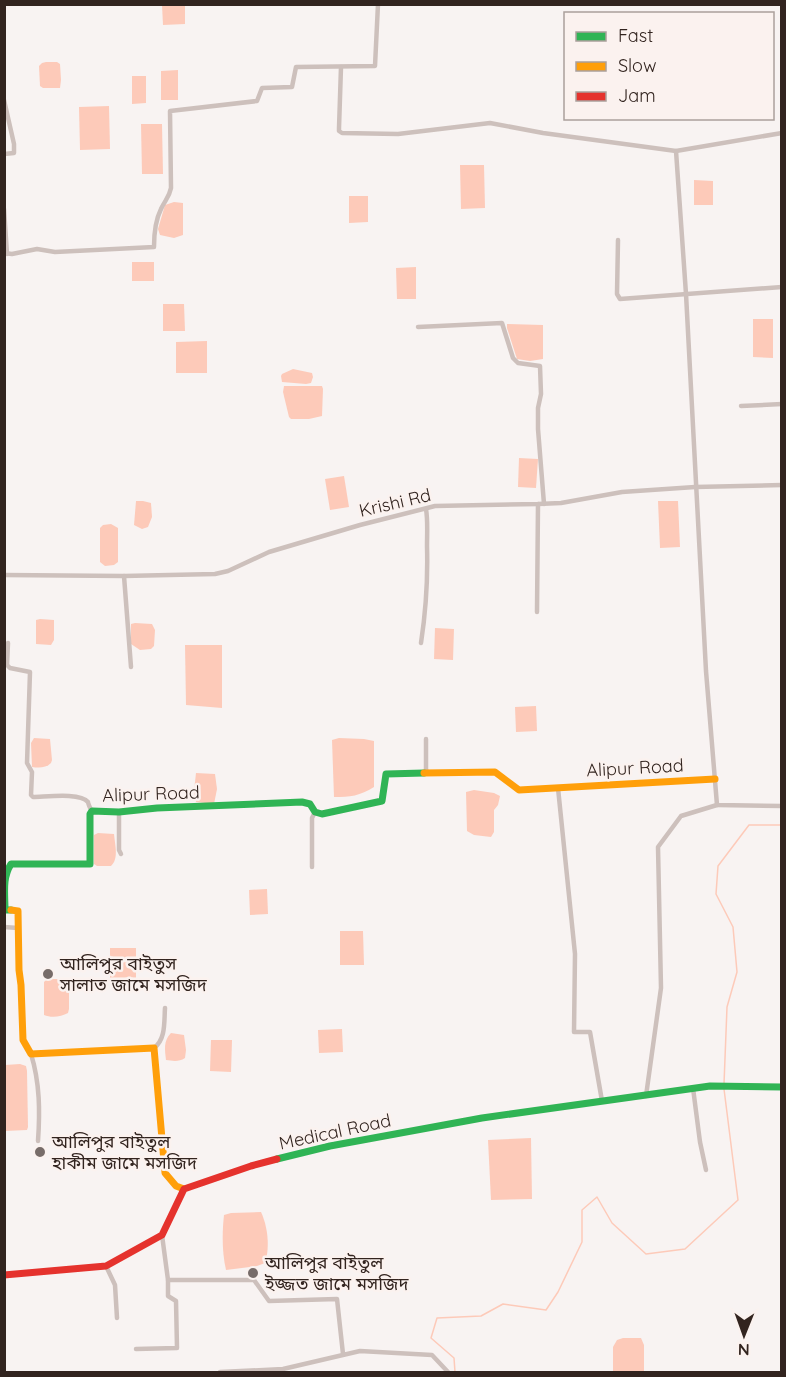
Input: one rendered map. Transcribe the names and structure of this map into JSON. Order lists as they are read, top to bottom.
{
  "streets": {
    "street": ["Krishi Rd", "Alipur Road", "Medical Road"]
  },
  "places": ["আলিপুর বাইতুস সালাত জামে মসজিদ", "আলিপুর বাইতুল হাকীম জামে মসজিদ", "আলিপুর বাইতুল ইজ্জত জামে মসজিদ"],
  "legend": ["Fast", "Slow", "Jam"],
  "north": "bottom"
}
